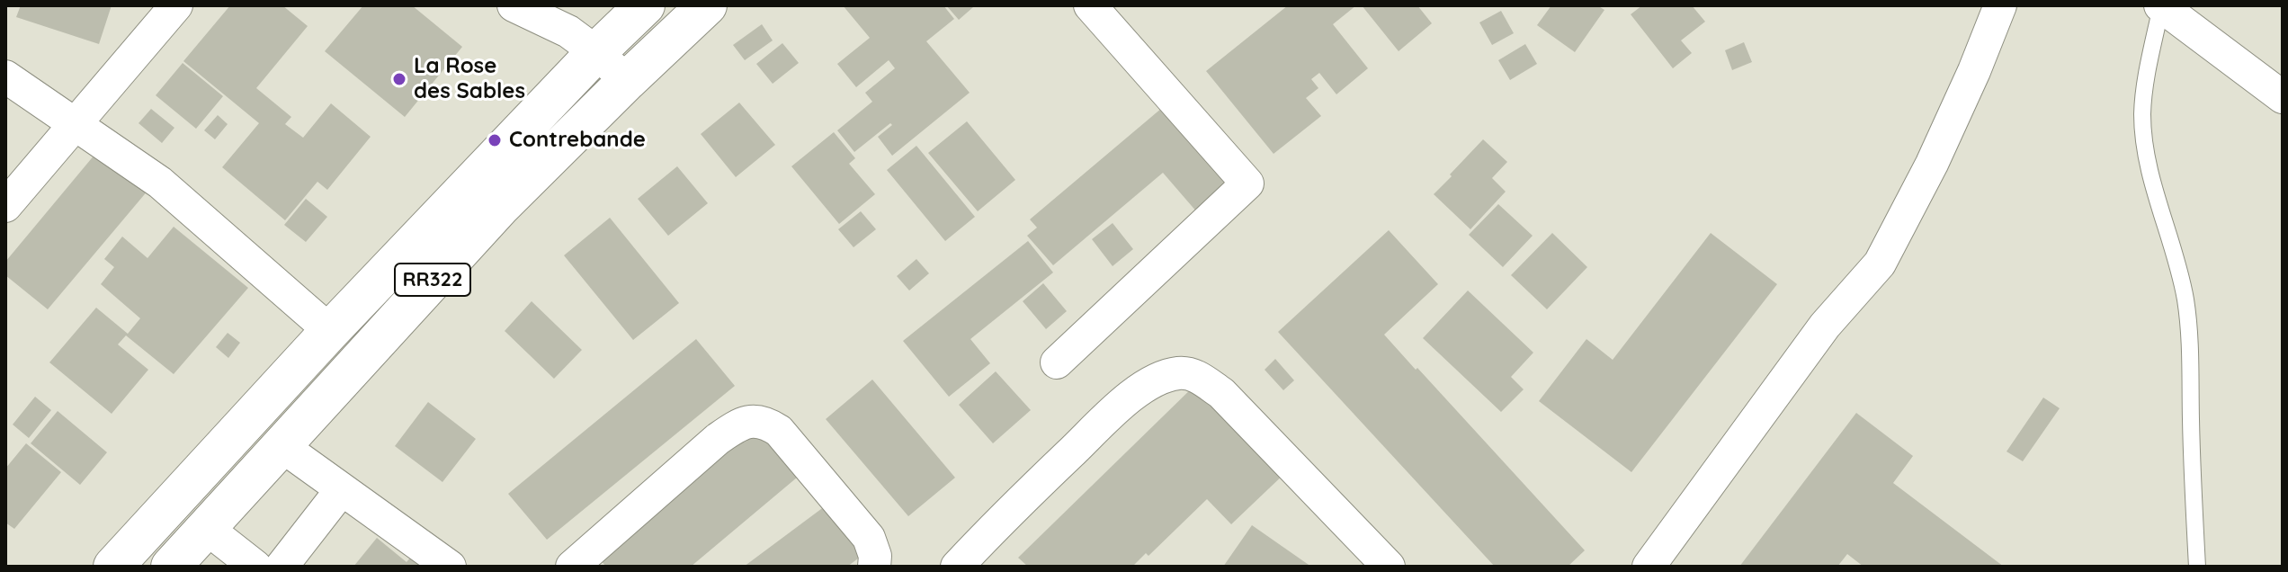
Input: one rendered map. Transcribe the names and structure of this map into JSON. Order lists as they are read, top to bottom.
{
  "streets": {
    "main road": ["RR322"]
  },
  "places": ["La Rose des Sables", "Contrebande"]
}
